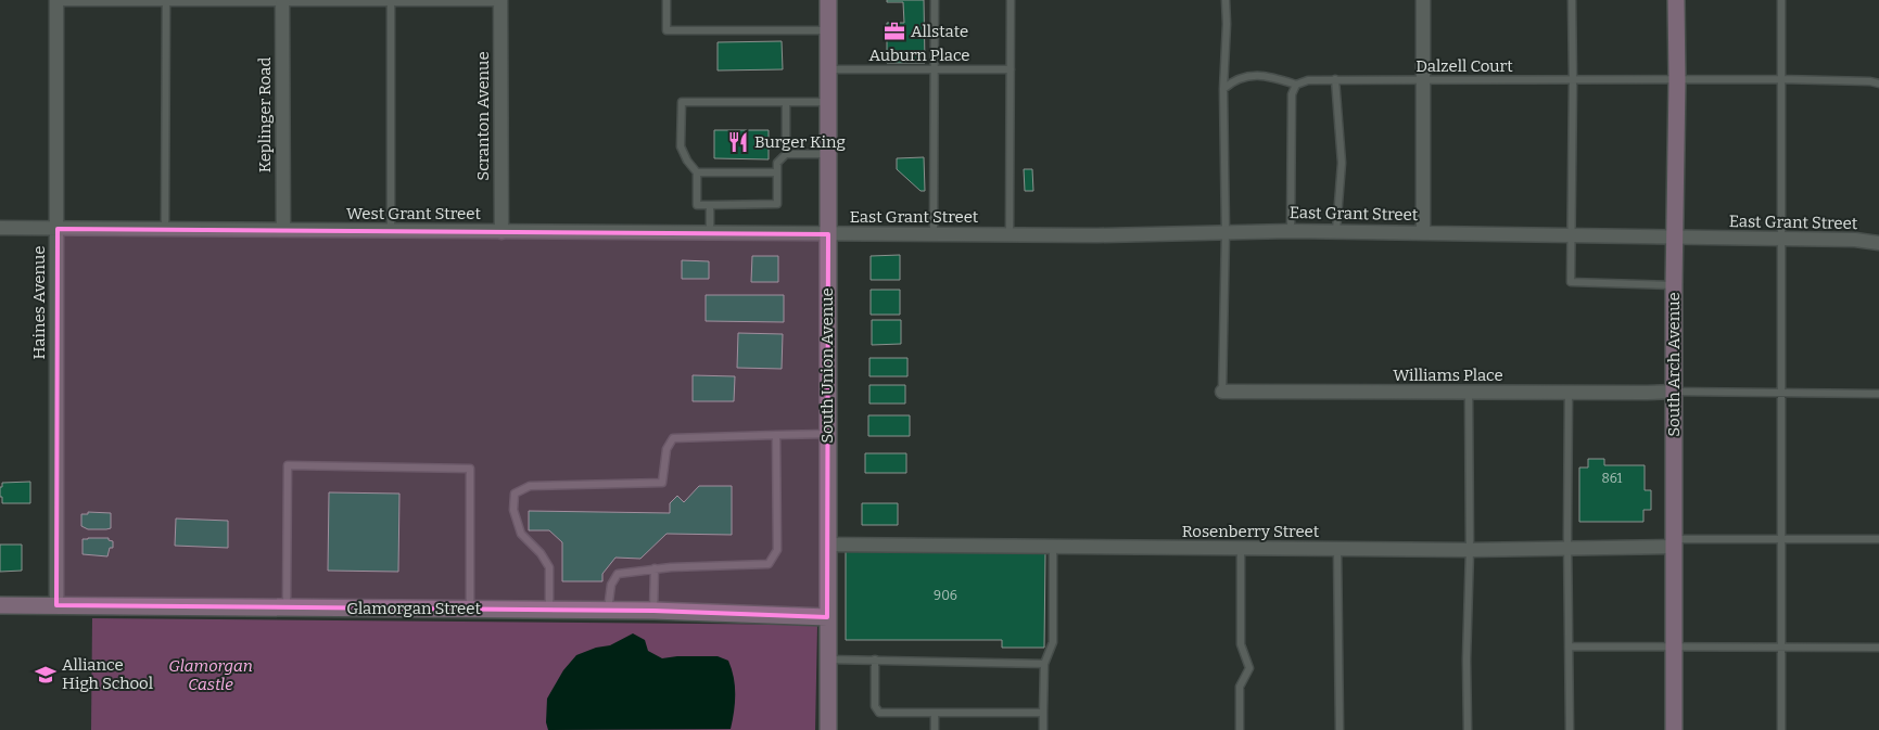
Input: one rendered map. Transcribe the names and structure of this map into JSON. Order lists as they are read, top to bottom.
{
  "streets": {
    "street": [
      "Keplinger Road",
      "Scranton Avenue",
      "West Grant Street",
      "East Grant Street",
      "Haines Avenue",
      "South Arch Avenue",
      "South Union Avenue",
      "Williams Place",
      "Rosenberry Street",
      "Glamorgan Street"
    ],
    "lane": ["Auburn Place", "Dalzell Court"]
  },
  "crossings": [
    ["Auburn Place", "South Union Avenue"],
    ["Dalzell Court", "South Arch Avenue"],
    ["Keplinger Road", "West Grant Street"],
    ["Scranton Avenue", "West Grant Street"],
    ["West Grant Street", "East Grant Street"],
    ["West Grant Street", "Haines Avenue"],
    ["West Grant Street", "South Union Avenue"],
    ["East Grant Street", "South Arch Avenue"],
    ["East Grant Street", "South Union Avenue"],
    ["Haines Avenue", "Glamorgan Street"],
    ["South Arch Avenue", "Williams Place"],
    ["South Arch Avenue", "Rosenberry Street"],
    ["South Union Avenue", "Rosenberry Street"],
    ["South Union Avenue", "Glamorgan Street"]
  ],
  "parks": ["Glamorgan Castle"],
  "places": {
    "office": ["Allstate"],
    "restaurant": ["Burger King"],
    "school or university": ["Alliance High School"]
  },
  "house_numbers": ["861", "906"]
}
